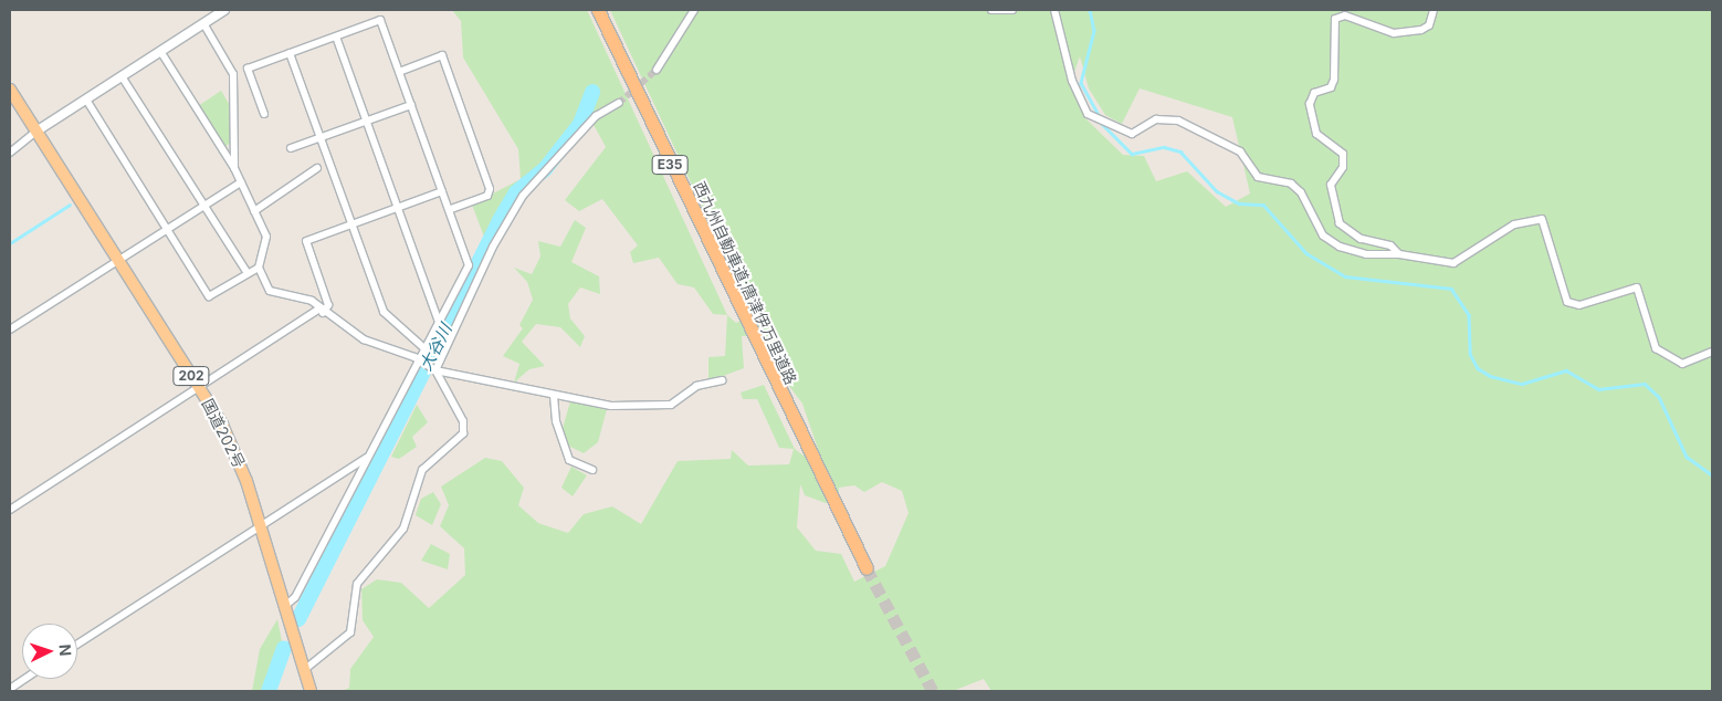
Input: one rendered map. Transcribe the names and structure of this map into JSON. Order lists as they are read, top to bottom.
{
  "streets": {
    "highway": [
      "E35",
      "西九州自動車道;唐津伊万里道路",
      "202",
      "国道202号"
    ]
  },
  "water": ["大谷川"],
  "north": "right"
}
